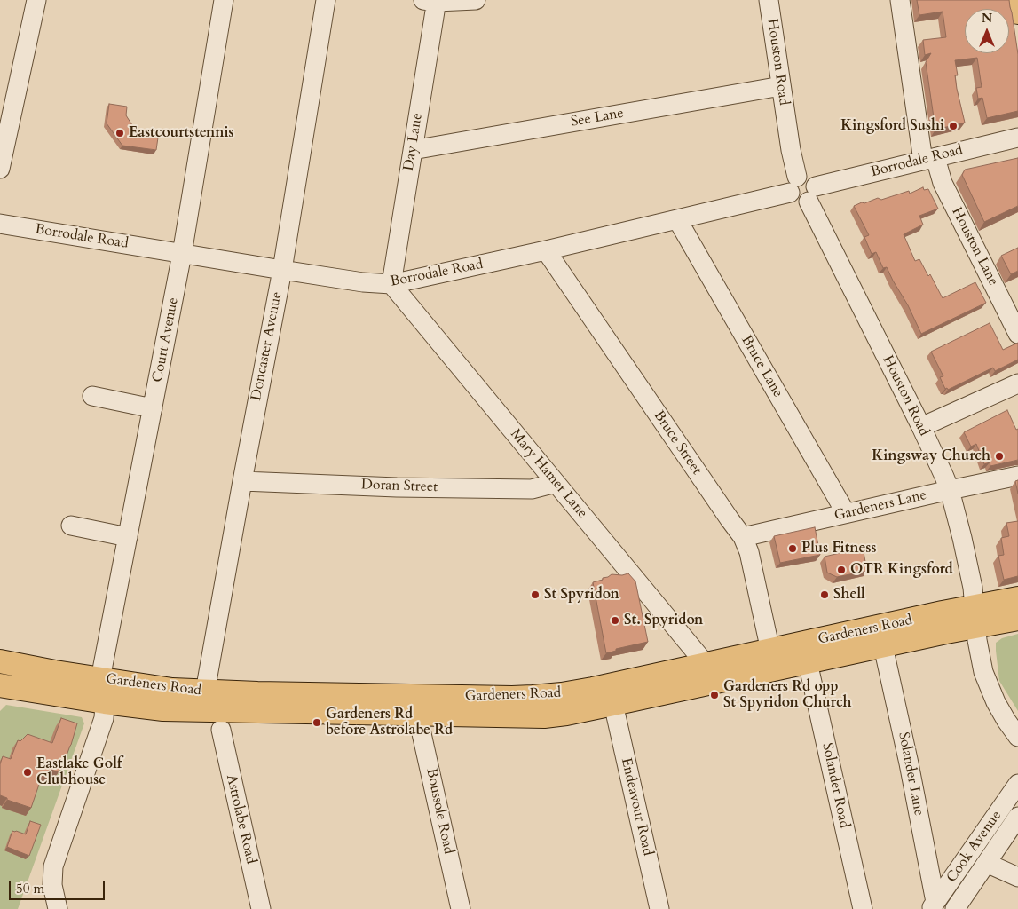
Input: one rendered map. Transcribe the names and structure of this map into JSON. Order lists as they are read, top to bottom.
{
  "streets": {
    "main road": ["Gardeners Road"],
    "street": [
      "Houston Road",
      "See Lane",
      "Day Lane",
      "Borrodale Road",
      "Houston Lane",
      "Court Avenue",
      "Doncaster Avenue",
      "Bruce Lane",
      "Bruce Street",
      "Mary Hamer Lane",
      "Doran Street",
      "Gardeners Lane",
      "Solander Lane",
      "Solander Road",
      "Endeavour Road",
      "Boussole Road",
      "Astrolabe Road",
      "Cook Avenue"
    ]
  },
  "crossings": [
    ["Houston Road", "See Lane"],
    ["Houston Road", "Borrodale Road"],
    ["Houston Road", "Gardeners Lane"],
    ["Houston Road", "Gardeners Road"],
    ["See Lane", "Day Lane"],
    ["Day Lane", "Borrodale Road"],
    ["Day Lane", "Mary Hamer Lane"],
    ["Borrodale Road", "Houston Lane"],
    ["Borrodale Road", "Court Avenue"],
    ["Borrodale Road", "Doncaster Avenue"],
    ["Borrodale Road", "Bruce Lane"],
    ["Borrodale Road", "Bruce Street"],
    ["Borrodale Road", "Mary Hamer Lane"],
    ["Court Avenue", "Gardeners Road"],
    ["Doncaster Avenue", "Doran Street"],
    ["Doncaster Avenue", "Gardeners Road"],
    ["Bruce Lane", "Gardeners Lane"],
    ["Bruce Street", "Gardeners Lane"],
    ["Bruce Street", "Gardeners Road"],
    ["Mary Hamer Lane", "Doran Street"],
    ["Mary Hamer Lane", "Gardeners Road"],
    ["Gardeners Road", "Solander Lane"],
    ["Gardeners Road", "Solander Road"],
    ["Gardeners Road", "Endeavour Road"],
    ["Gardeners Road", "Boussole Road"],
    ["Solander Lane", "Cook Avenue"]
  ],
  "places": [
    "Kingsford Sushi",
    "Eastcourtstennis",
    "Kingsway Church",
    "Plus Fitness",
    "OTR Kingsford",
    "St Spyridon",
    "Shell",
    "St. Spyridon",
    "Gardeners Rd opp St Spyridon Church",
    "Gardeners Rd before Astrolabe Rd",
    "Eastlake Golf Clubhouse"
  ],
  "scale_bar": "50 m",
  "north": "top"
}
